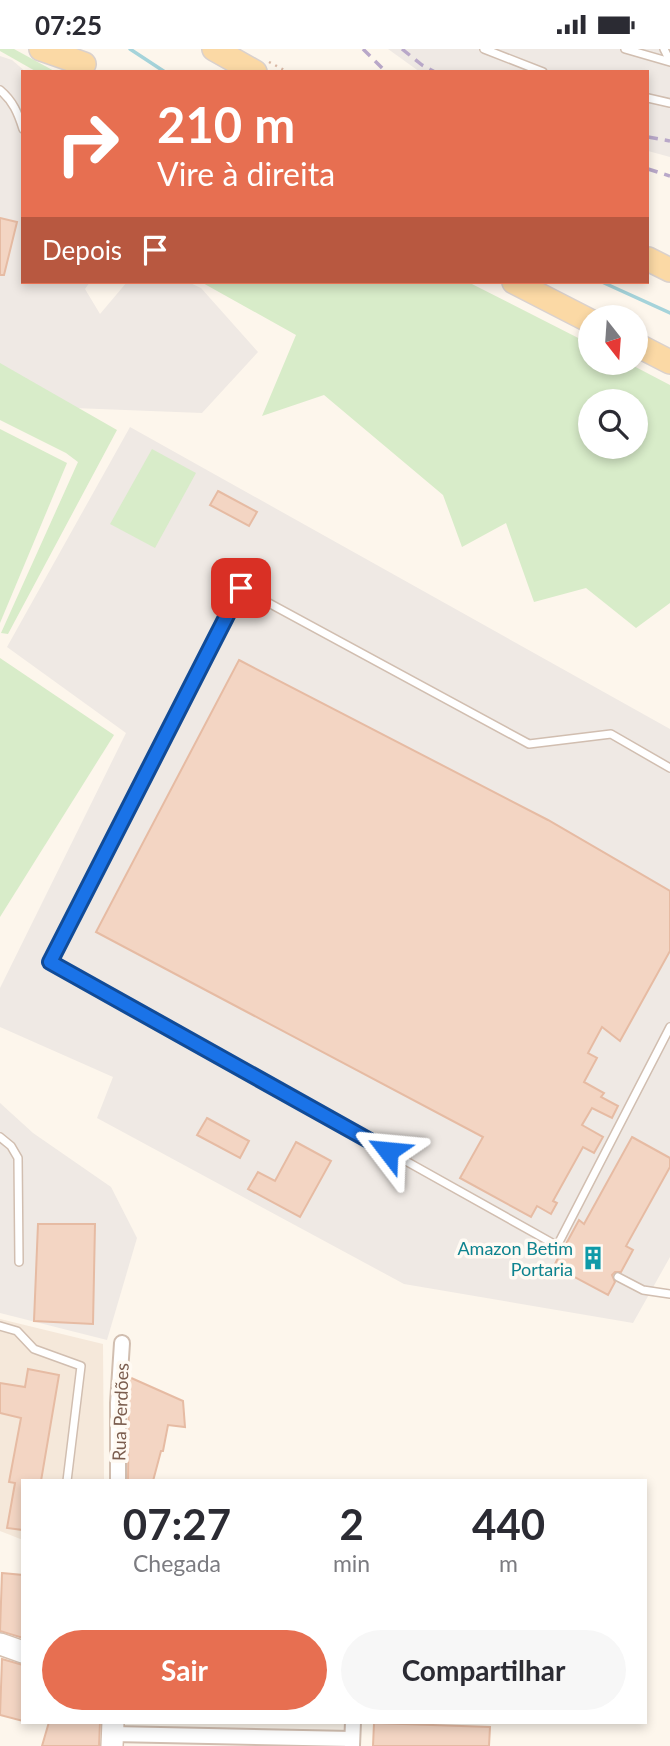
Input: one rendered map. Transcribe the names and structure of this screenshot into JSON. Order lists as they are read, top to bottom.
{
  "streets": {
    "street": ["Rua Perdões"]
  },
  "places": {
    "building": ["Amazon Betim Portaria"]
  },
  "north": "bottom",
  "page": {
    "status": "07:25",
    "turn": ["210 m", "Vire à direita"],
    "then": "Depois",
    "eta": [
      "07:27",
      "Chegada",
      "2",
      "min",
      "440",
      "m"
    ],
    "buttons": ["Sair", "Compartilhar"]
  }
}
